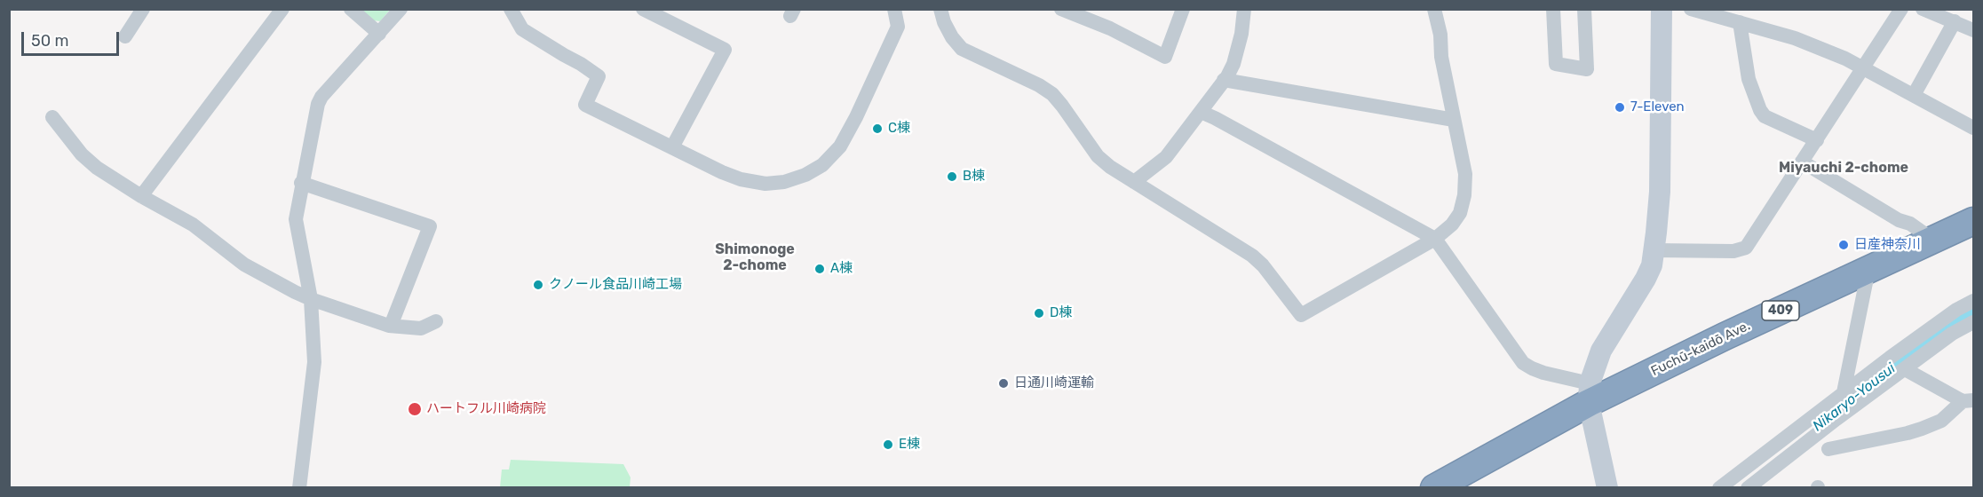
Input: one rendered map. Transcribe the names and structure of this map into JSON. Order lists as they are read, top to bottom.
{
  "streets": {
    "highway": ["409", "Fuchū-kaidō Ave."]
  },
  "districts": ["Miyauchi 2-chome", "Shimonoge 2-chome"],
  "water": ["Nikaryo-Yousui"],
  "places": [
    "7-Eleven",
    "C棟",
    "B棟",
    "日産神奈川",
    "A棟",
    "クノール食品川崎工場",
    "D棟",
    "日通川崎運輸",
    "ハートフル川崎病院",
    "E棟"
  ],
  "scale_bar": "50 m"
}
